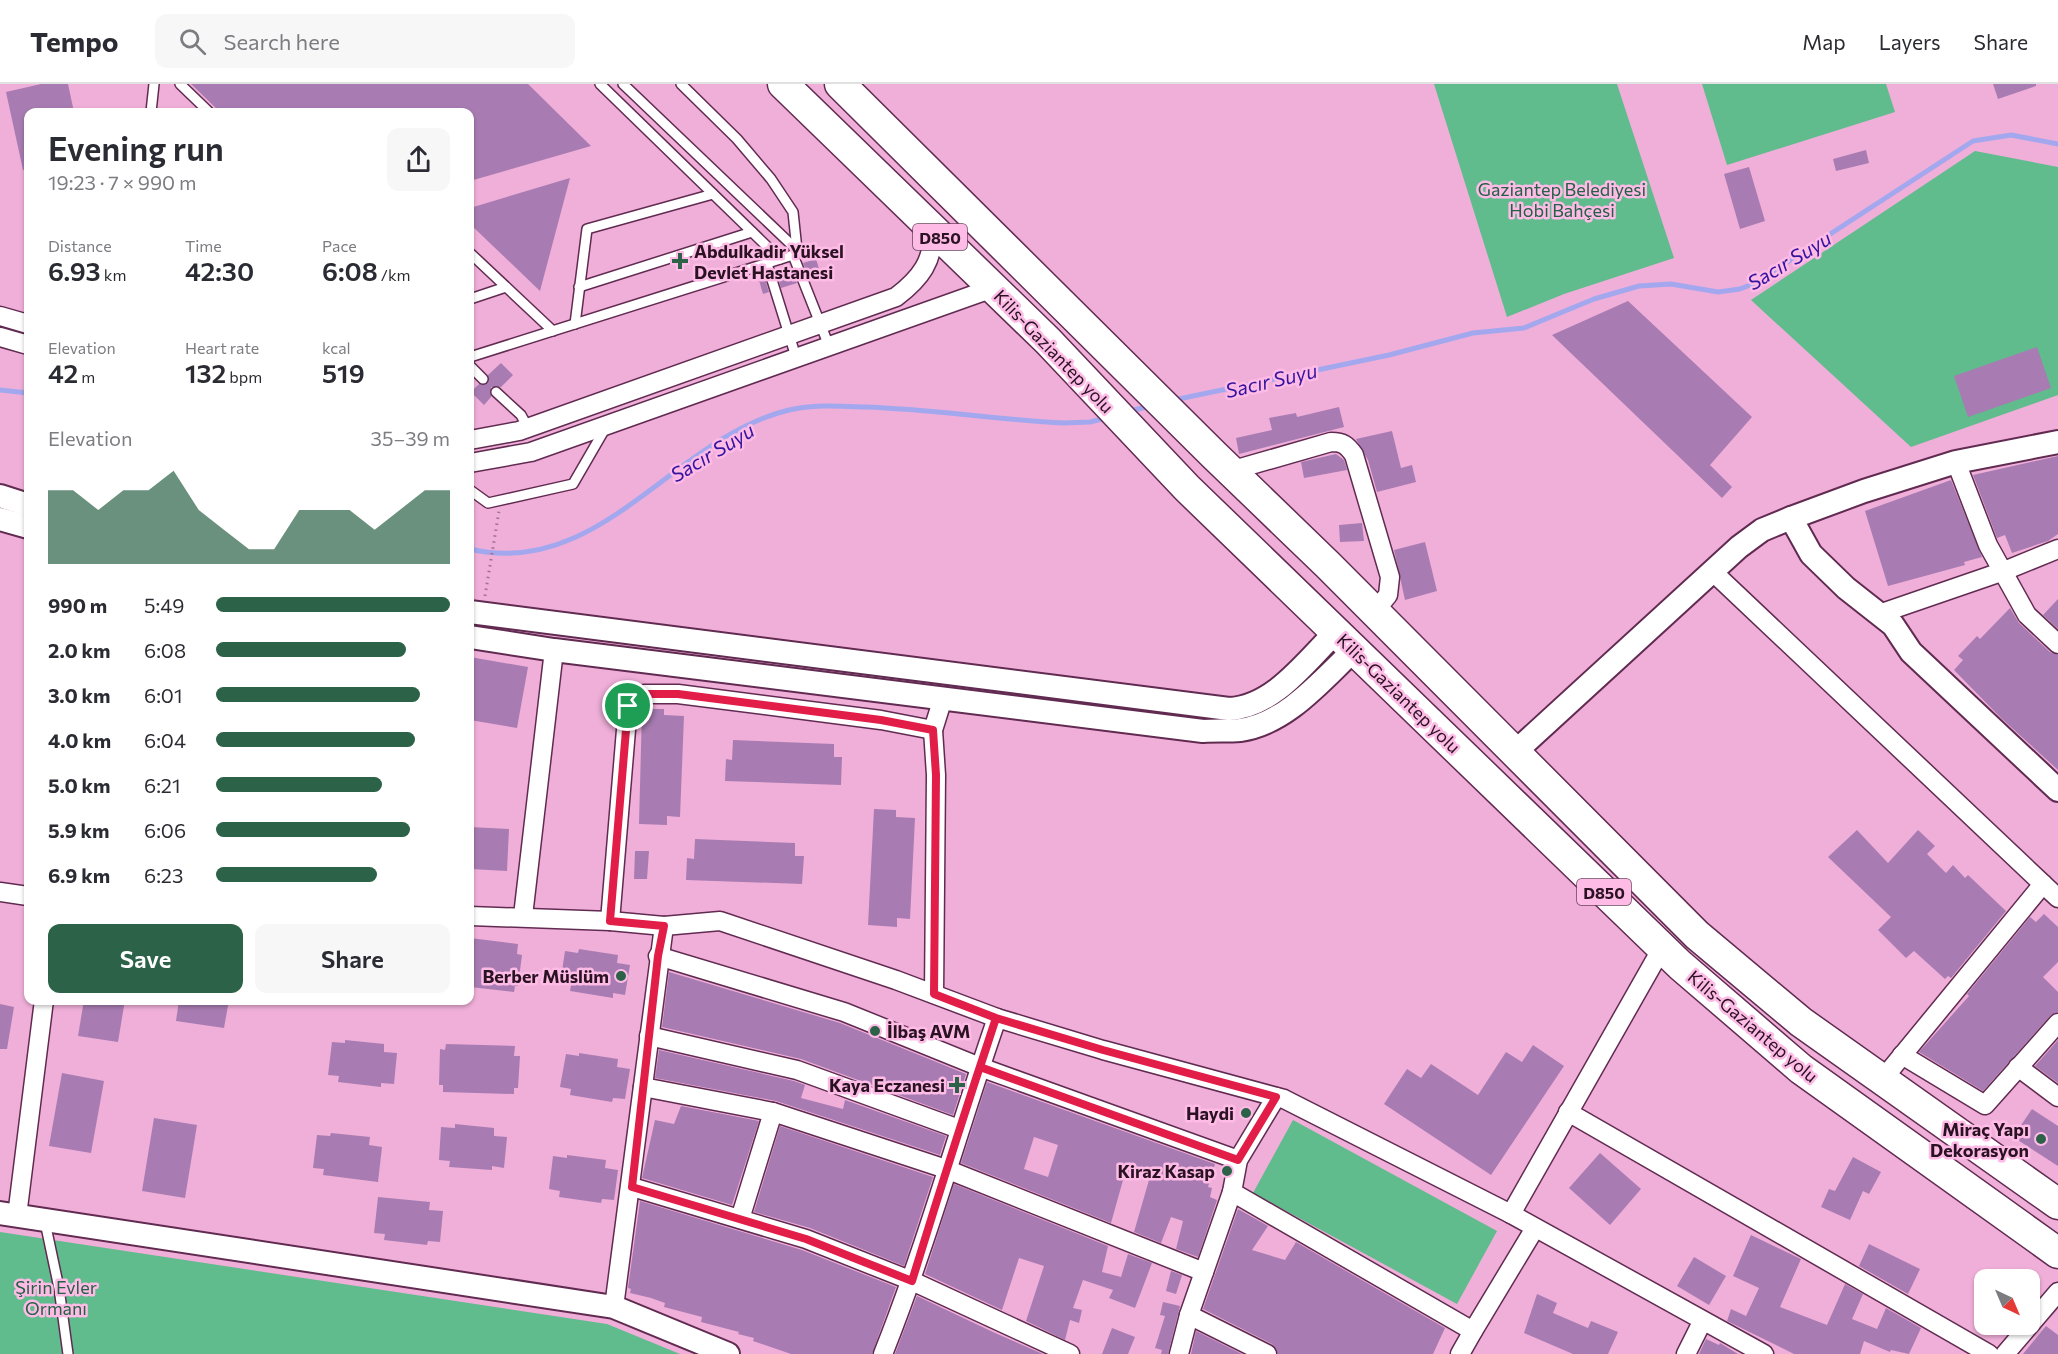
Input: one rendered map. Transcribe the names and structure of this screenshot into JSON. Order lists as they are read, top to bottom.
{
  "streets": {
    "highway": ["D850", "Kilis-Gaziantep yolu"]
  },
  "water": ["Sacır Suyu"],
  "parks": ["Gaziantep Belediyesi Hobi Bahçesi", "Şirin Evler Ormanı"],
  "places": {
    "health": ["Abdulkadir Yüksel Devlet Hastanesi", "Kaya Eczanesi"],
    "other": [
      "Berber Müslüm",
      "İlbaş AVM",
      "Haydi",
      "Miraç Yapı Dekorasyon",
      "Kiraz Kasap"
    ]
  },
  "north": "bottom right",
  "page": {
    "header": "Tempo",
    "search": "Search here",
    "nav": ["Map", "Layers", "Share"],
    "heading": ["Evening run", "19:23 · 7 × 990 m"],
    "stats": [
      ["Distance", "6.93 km"],
      ["Time", "42:30"],
      ["Pace", "6:08 /km"],
      ["Elevation", "42 m"],
      ["Heart rate", "132 bpm"],
      ["kcal", "519"]
    ],
    "chart": ["Elevation", "35–39 m"],
    "list": [
      {
        "name": "990 m",
        "note": "5:49"
      },
      {
        "name": "2.0 km",
        "note": "6:08"
      },
      {
        "name": "3.0 km",
        "note": "6:01"
      },
      {
        "name": "4.0 km",
        "note": "6:04"
      },
      {
        "name": "5.0 km",
        "note": "6:21"
      },
      {
        "name": "5.9 km",
        "note": "6:06"
      },
      {
        "name": "6.9 km",
        "note": "6:23"
      }
    ],
    "buttons": ["Save", "Share"]
  }
}
